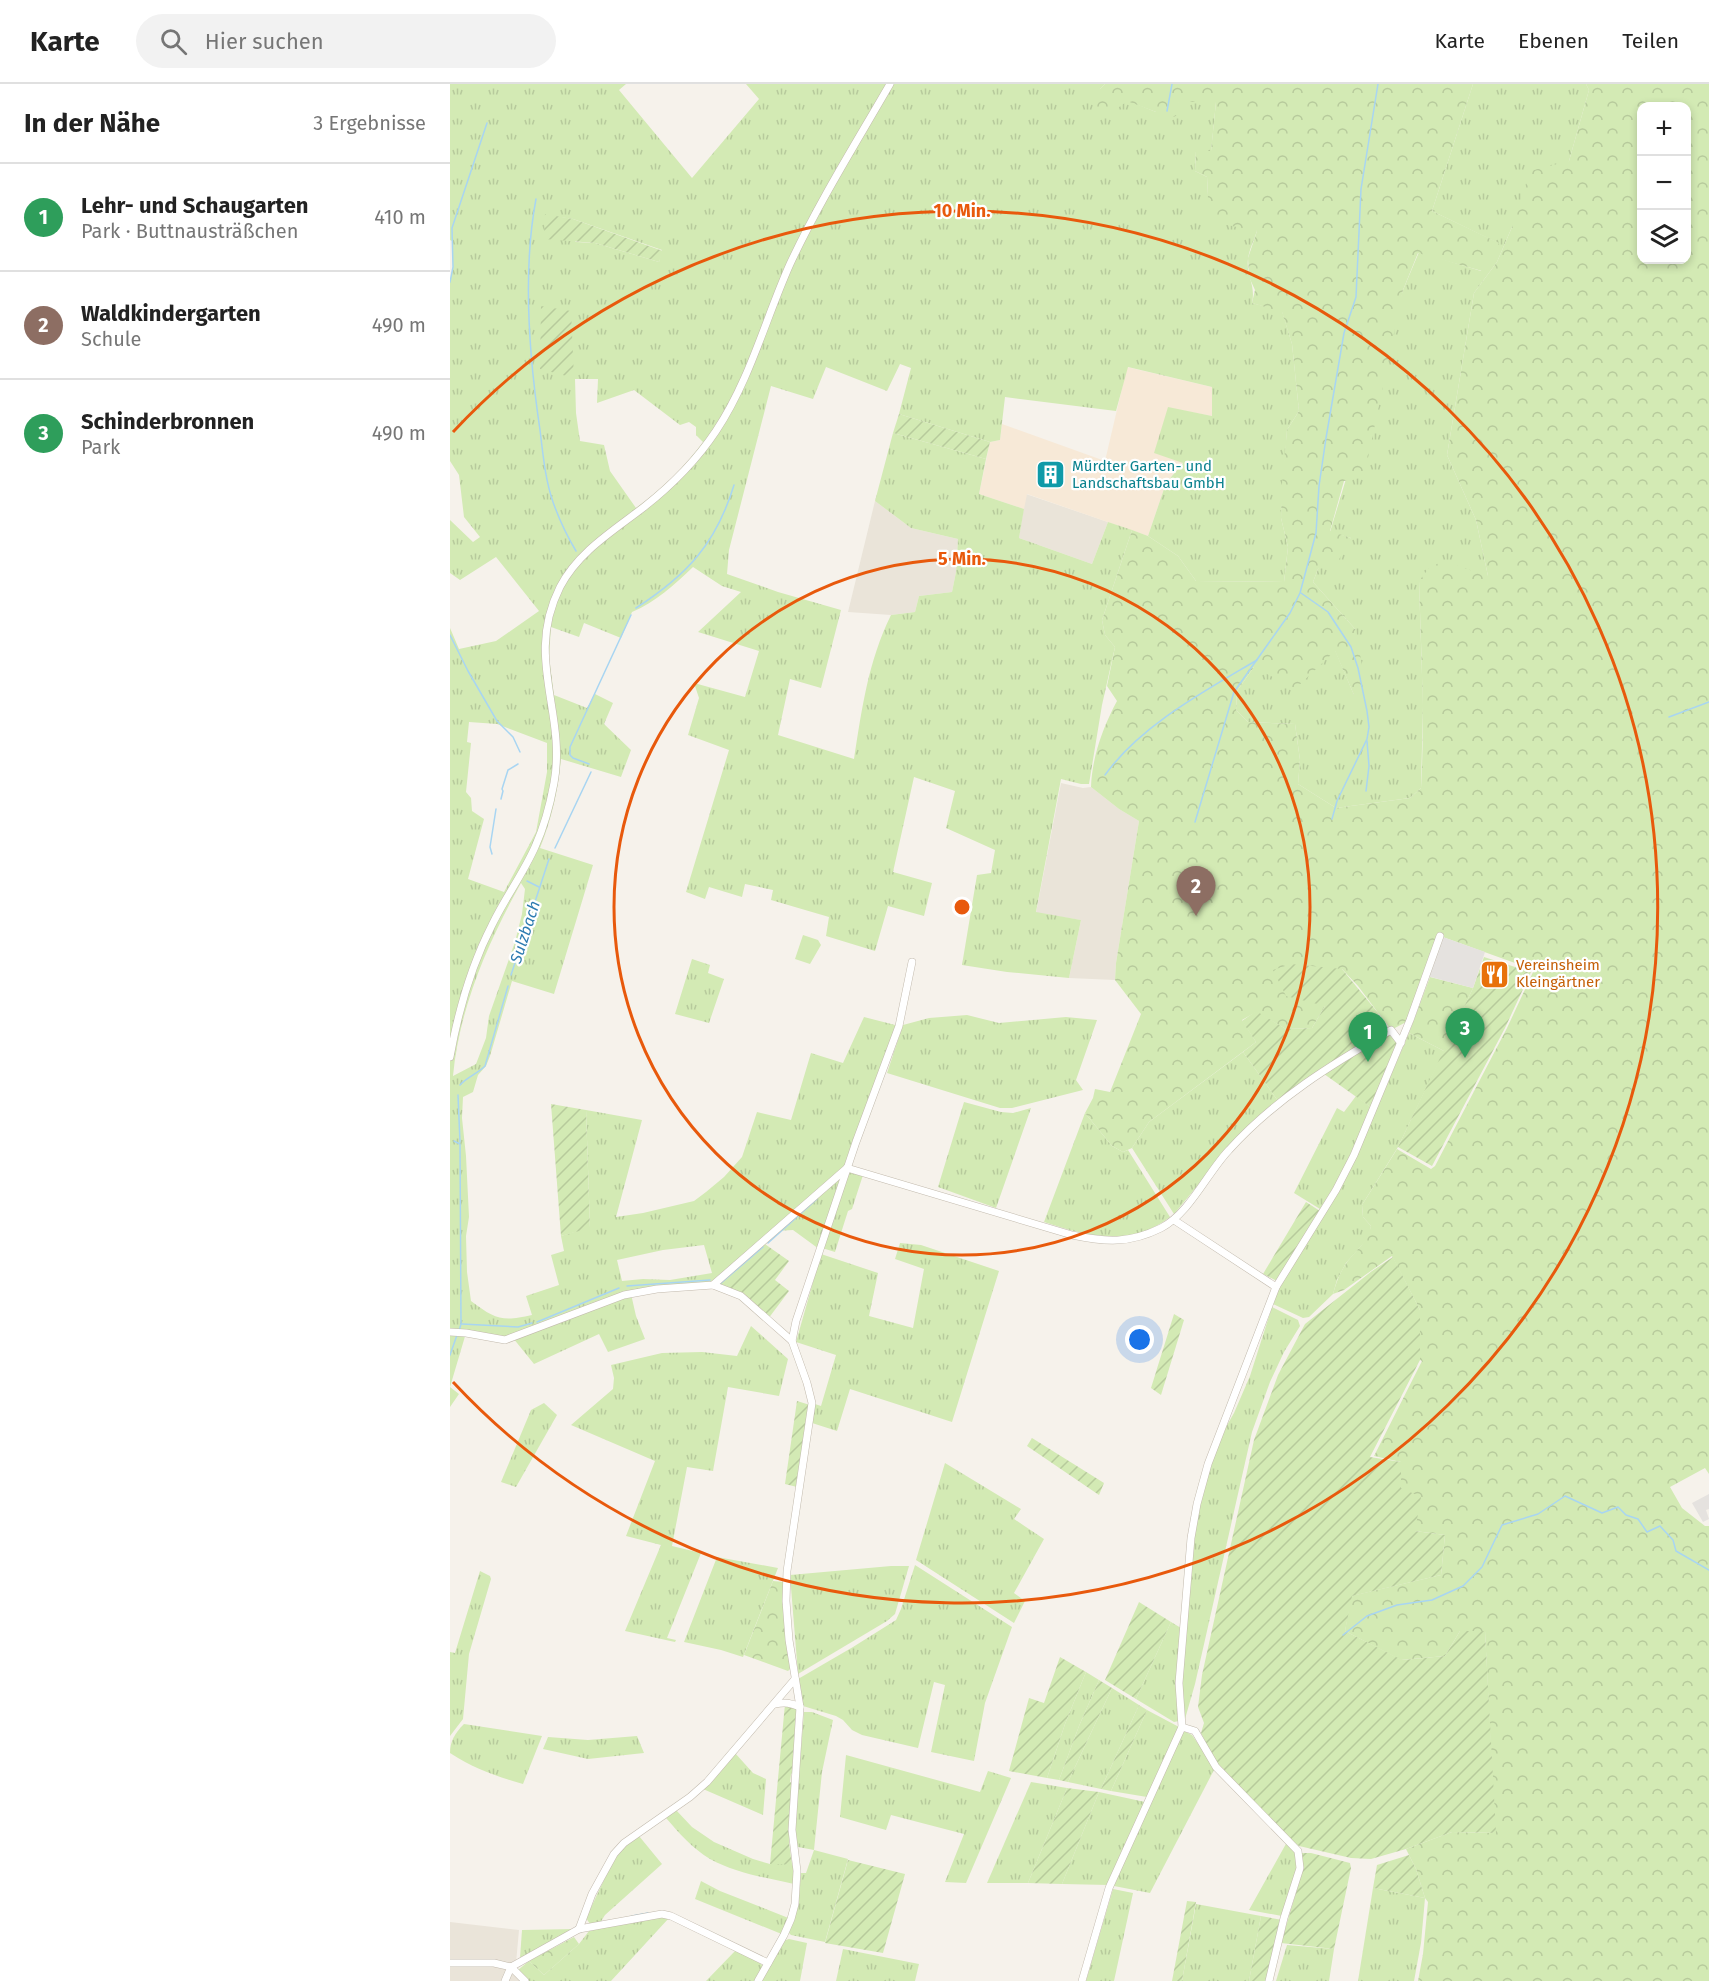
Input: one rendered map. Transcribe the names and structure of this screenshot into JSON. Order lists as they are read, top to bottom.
{
  "water": ["Sulzbach"],
  "places": {
    "building": ["Mürdter Garten- und Landschaftsbau GmbH"],
    "restaurant": ["Vereinsheim Kleingärtner"]
  },
  "page": {
    "header": "Karte",
    "search": "Hier suchen",
    "nav": ["Karte", "Ebenen", "Teilen"],
    "heading": ["In der Nähe", "3 Ergebnisse"],
    "map_buttons": ["+", "−"],
    "list": [
      {
        "mark": "1",
        "name": "Lehr- und Schaugarten",
        "note": "Park · Buttnausträßchen",
        "value": "410 m"
      },
      {
        "mark": "2",
        "name": "Waldkindergarten",
        "note": "Schule",
        "value": "490 m"
      },
      {
        "mark": "3",
        "name": "Schinderbronnen",
        "note": "Park",
        "value": "490 m"
      }
    ],
    "pins": ["2", "3", "1"]
  },
  "rings": ["10 Min.", "5 Min."]
}
